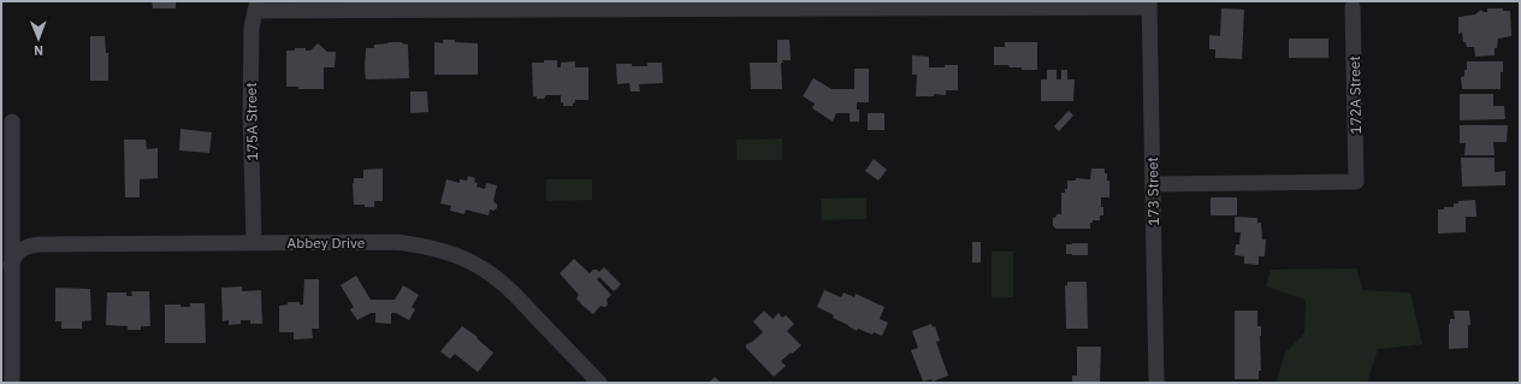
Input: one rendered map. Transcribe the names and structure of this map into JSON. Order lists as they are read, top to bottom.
{
  "streets": {
    "street": [
      "172A Street",
      "175A Street",
      "173 Street",
      "Abbey Drive"
    ]
  },
  "crossings": [
    ["172A Street", "173 Street"],
    ["175A Street", "Abbey Drive"]
  ],
  "north": "bottom"
}
